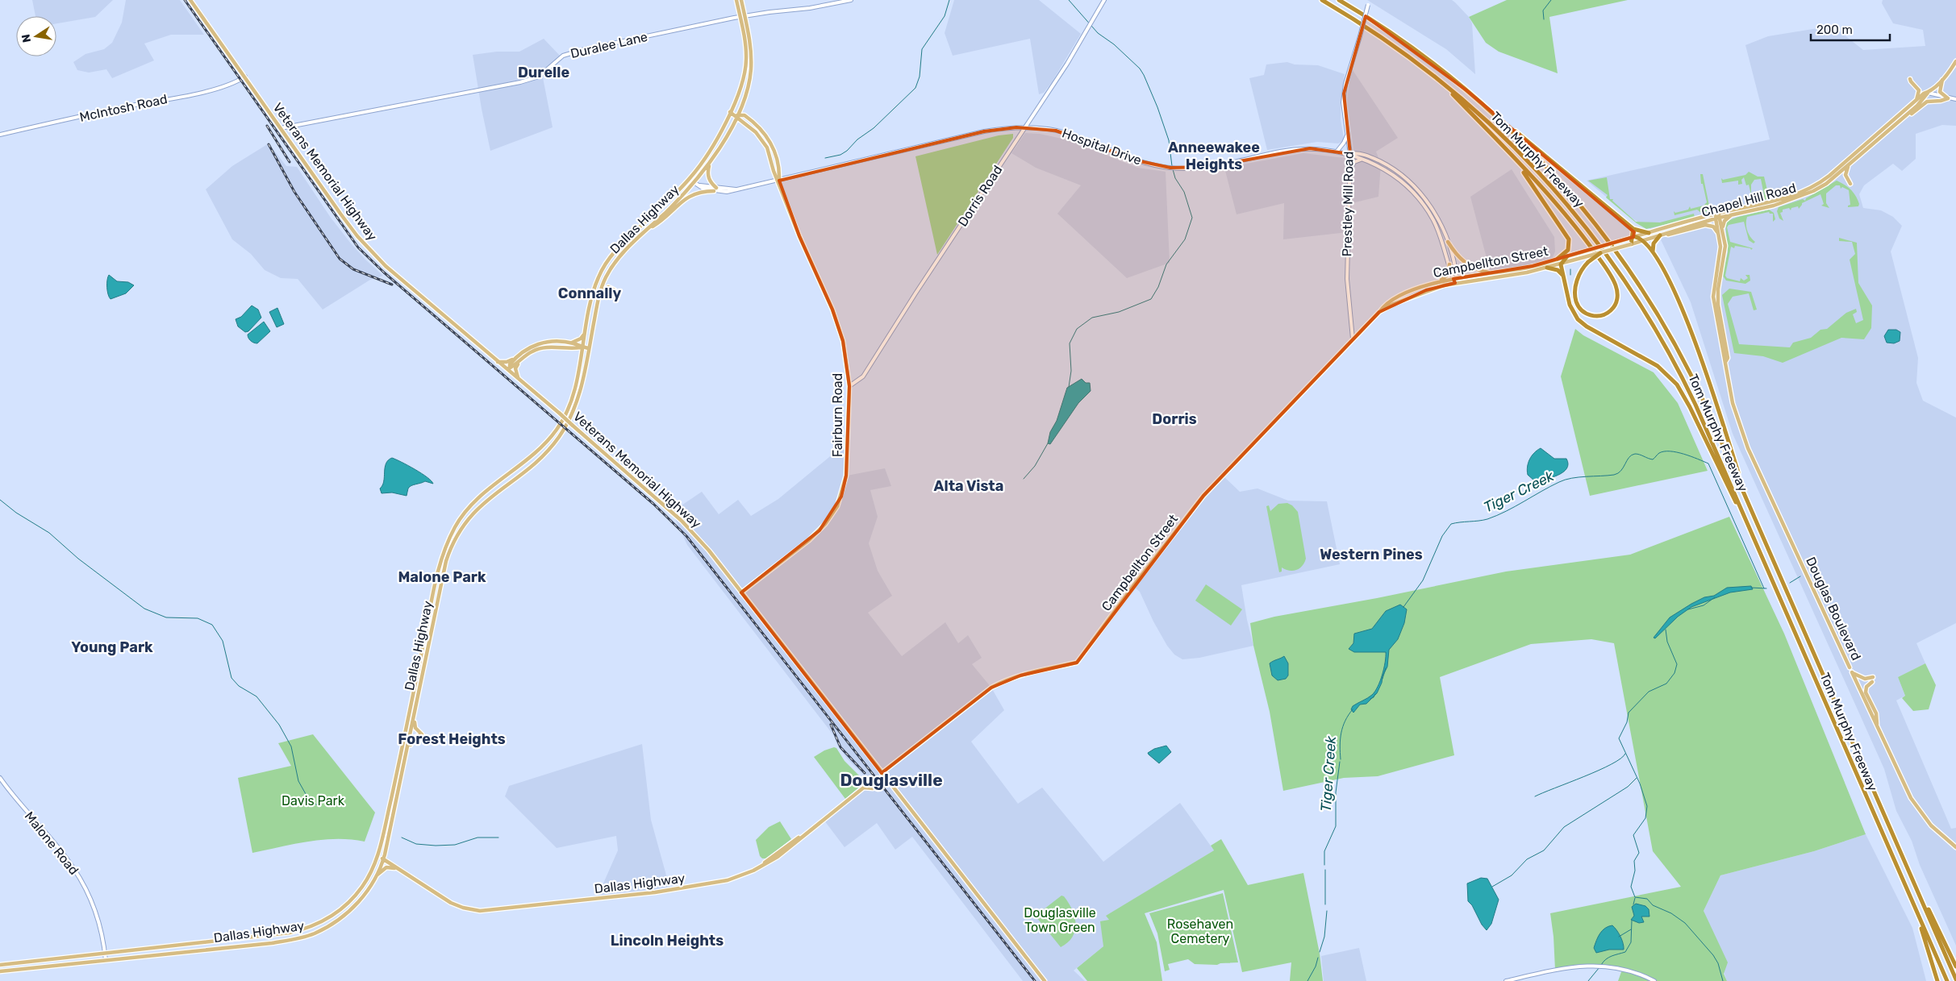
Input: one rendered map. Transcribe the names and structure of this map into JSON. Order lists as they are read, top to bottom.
{
  "streets": {
    "highway": ["Tom Murphy Freeway"],
    "main road": [
      "Veterans Memorial Highway",
      "Chapel Hill Road",
      "Dallas Highway",
      "Campbellton Street",
      "Fairburn Road",
      "Douglas Boulevard"
    ],
    "street": [
      "Duralee Lane",
      "McIntosh Road",
      "Hospital Drive",
      "Dorris Road",
      "Prestley Mill Road",
      "Malone Road"
    ]
  },
  "crossings": [
    ["Duralee Lane", "Veterans Memorial Highway"],
    ["McIntosh Road", "Veterans Memorial Highway"],
    ["Hospital Drive", "Dorris Road"],
    ["Hospital Drive", "Prestley Mill Road"],
    ["Hospital Drive", "Dallas Highway"],
    ["Hospital Drive", "Campbellton Street"],
    ["Hospital Drive", "Fairburn Road"],
    ["Veterans Memorial Highway", "Campbellton Street"],
    ["Veterans Memorial Highway", "Fairburn Road"],
    ["Dorris Road", "Fairburn Road"],
    ["Chapel Hill Road", "Campbellton Street"],
    ["Chapel Hill Road", "Douglas Boulevard"],
    ["Prestley Mill Road", "Campbellton Street"],
    ["Dallas Highway", "Fairburn Road"],
    ["Dallas Highway", "Malone Road"]
  ],
  "districts": [
    "Durelle",
    "Anneewakee Heights",
    "Connally",
    "Dorris",
    "Alta Vista",
    "Western Pines",
    "Malone Park",
    "Young Park",
    "Forest Heights",
    "Douglasville",
    "Lincoln Heights"
  ],
  "water": ["Tiger Creek"],
  "parks": ["Davis Park", "Douglasville Town Green", "Rosehaven Cemetery"],
  "scale_bar": "200 m",
  "north": "left"
}
